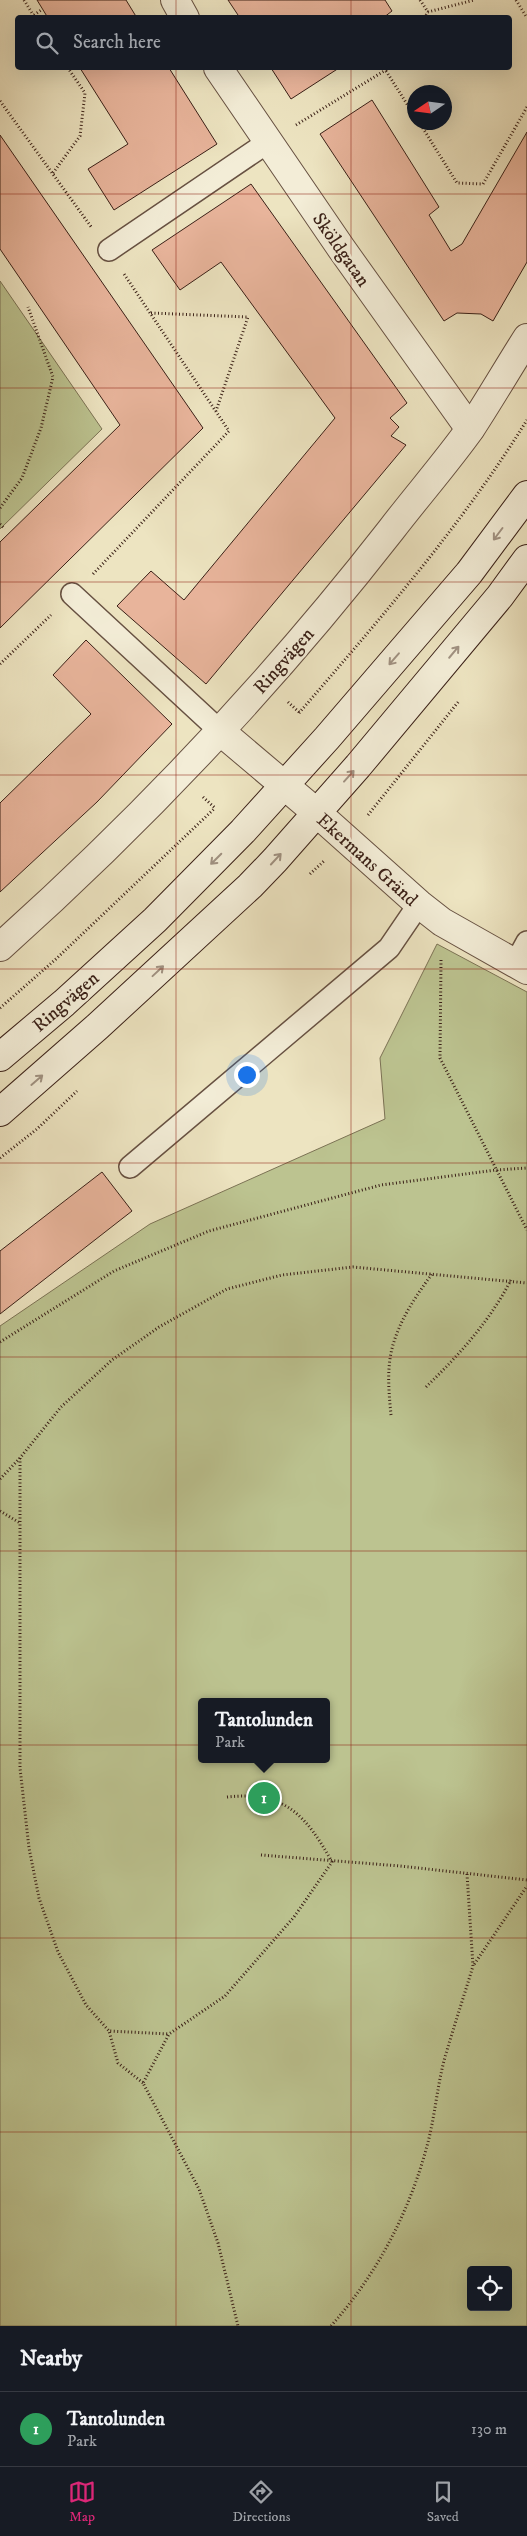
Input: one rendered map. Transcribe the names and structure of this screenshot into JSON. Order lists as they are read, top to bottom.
{
  "streets": {
    "street": ["Sköldgatan", "Ringvägen", "Ekermans Gränd"]
  },
  "crossings": [
    ["Sköldgatan", "Ringvägen"],
    ["Ringvägen", "Ekermans Gränd"]
  ],
  "north": "left",
  "page": {
    "search": "Search here",
    "popup": ["Tantolunden", "Park"],
    "pins": "1",
    "heading": "Nearby",
    "list": [
      {
        "mark": "1",
        "name": "Tantolunden",
        "note": "Park",
        "value": "130 m"
      }
    ],
    "nav": ["Map", "Directions", "Saved"]
  }
}
